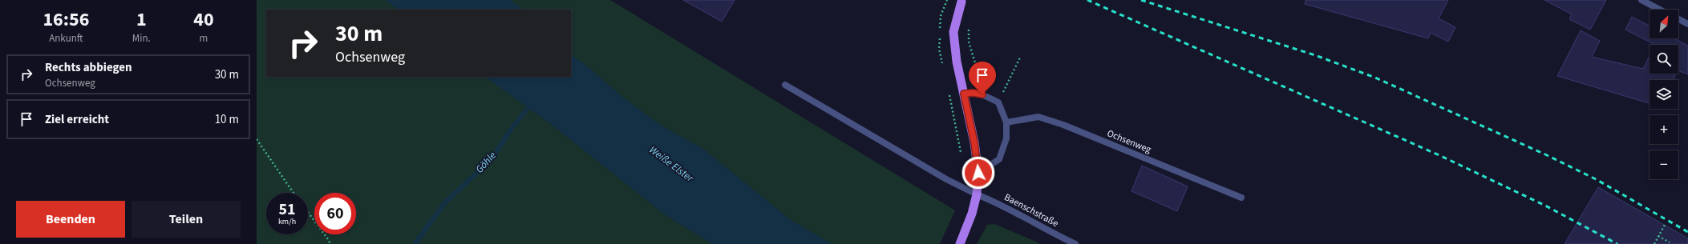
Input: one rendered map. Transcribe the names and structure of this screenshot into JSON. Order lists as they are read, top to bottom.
{
  "streets": {
    "street": ["Ochsenweg", "Baenschstraße"]
  },
  "water": ["Göhle", "Weiße Elster"],
  "north": "top right",
  "page": {
    "eta": [
      "16:56",
      "Ankunft",
      "1",
      "Min.",
      "40",
      "m"
    ],
    "map_buttons": ["+", "−"],
    "turn": ["30 m", "Ochsenweg"],
    "list": [
      {
        "name": "Rechts abbiegen",
        "note": "Ochsenweg",
        "value": "30 m"
      },
      {
        "name": "Ziel erreicht",
        "value": "10 m"
      }
    ],
    "speed": "51 km/h",
    "limit": "60",
    "buttons": ["Beenden", "Teilen"]
  }
}
